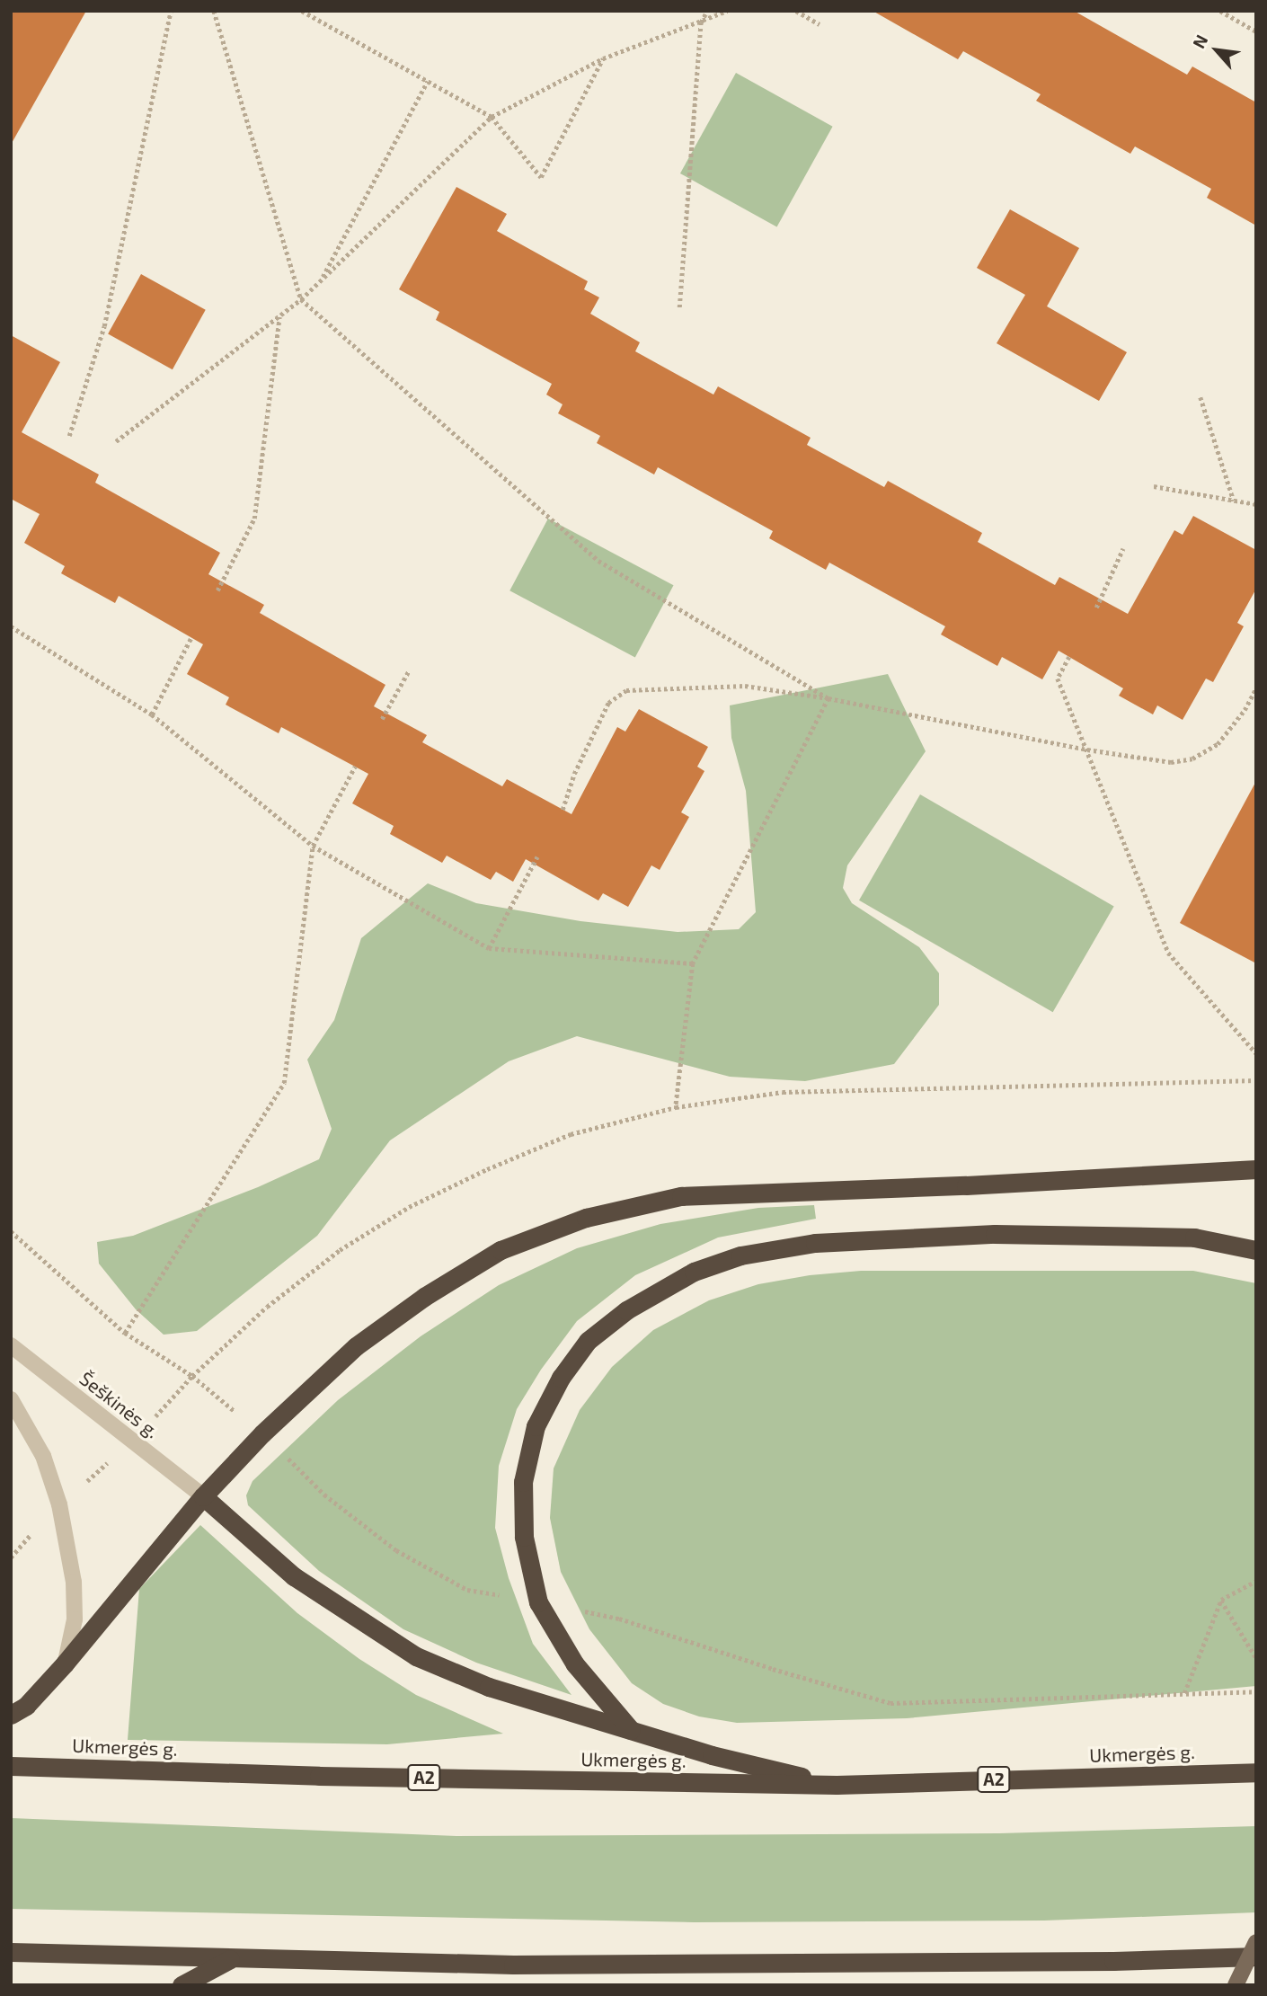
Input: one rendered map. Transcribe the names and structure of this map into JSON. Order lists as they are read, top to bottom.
{
  "streets": {
    "highway": ["Ukmergės g.", "A2"],
    "street": ["Šeškinės g."]
  },
  "north": "top left"
}
